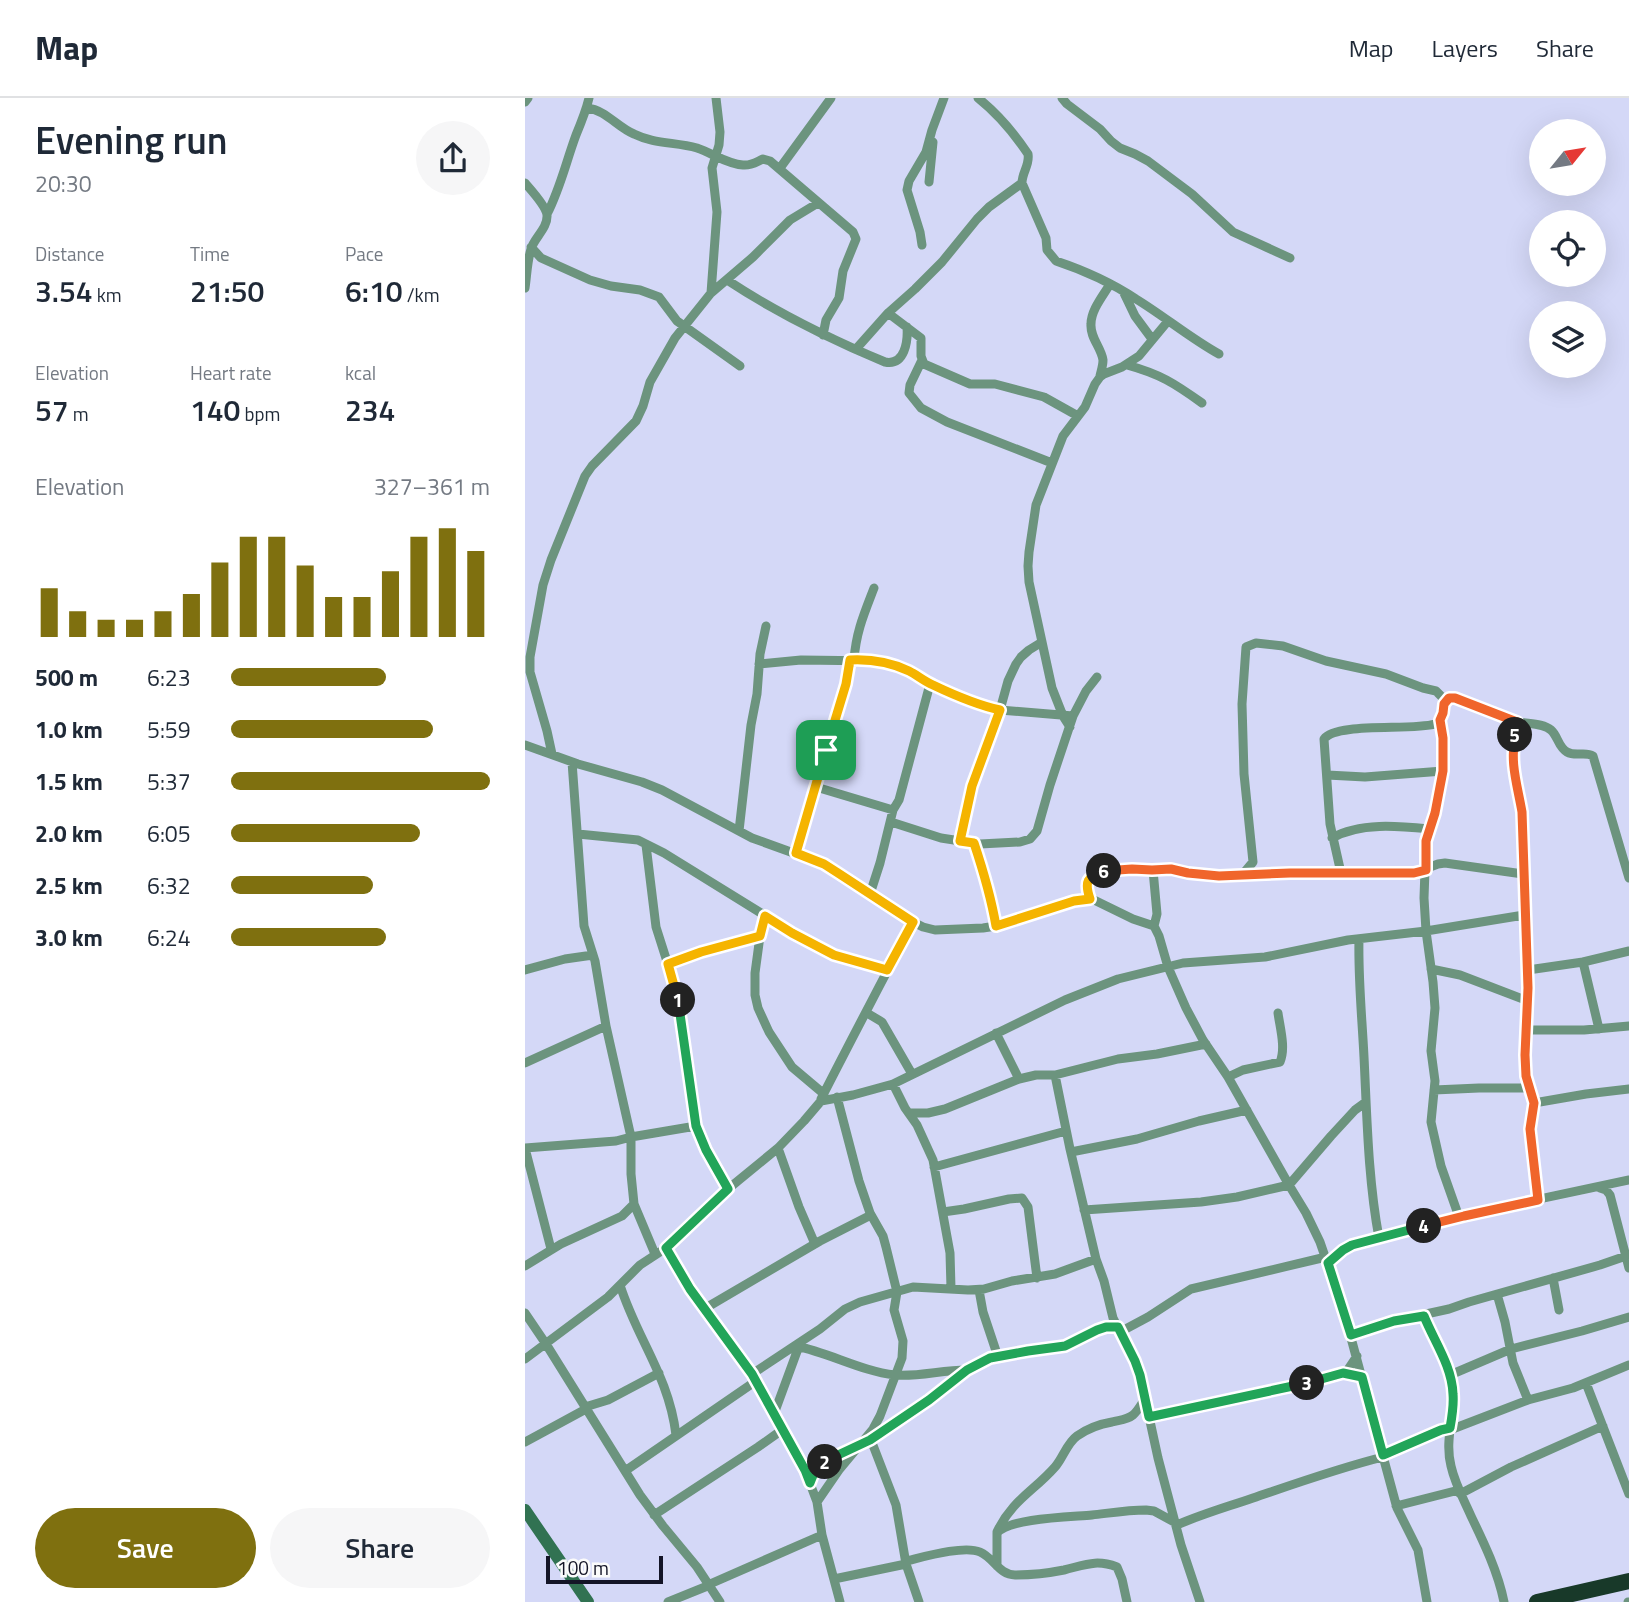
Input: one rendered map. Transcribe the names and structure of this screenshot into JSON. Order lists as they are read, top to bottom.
{
  "scale_bar": "100 m",
  "north": "top right",
  "page": {
    "header": "Map",
    "nav": ["Map", "Layers", "Share"],
    "heading": ["Evening run", "20:30"],
    "stats": [
      ["Distance", "3.54 km"],
      ["Time", "21:50"],
      ["Pace", "6:10 /km"],
      ["Elevation", "57 m"],
      ["Heart rate", "140 bpm"],
      ["kcal", "234"]
    ],
    "chart": ["Elevation", "327–361 m"],
    "list": [
      {
        "name": "500 m",
        "note": "6:23"
      },
      {
        "name": "1.0 km",
        "note": "5:59"
      },
      {
        "name": "1.5 km",
        "note": "5:37"
      },
      {
        "name": "2.0 km",
        "note": "6:05"
      },
      {
        "name": "2.5 km",
        "note": "6:32"
      },
      {
        "name": "3.0 km",
        "note": "6:24"
      }
    ],
    "pins": [
      "5",
      "6",
      "1",
      "4",
      "3",
      "2"
    ],
    "buttons": ["Save", "Share"],
    "scale": "100 m"
  }
}
